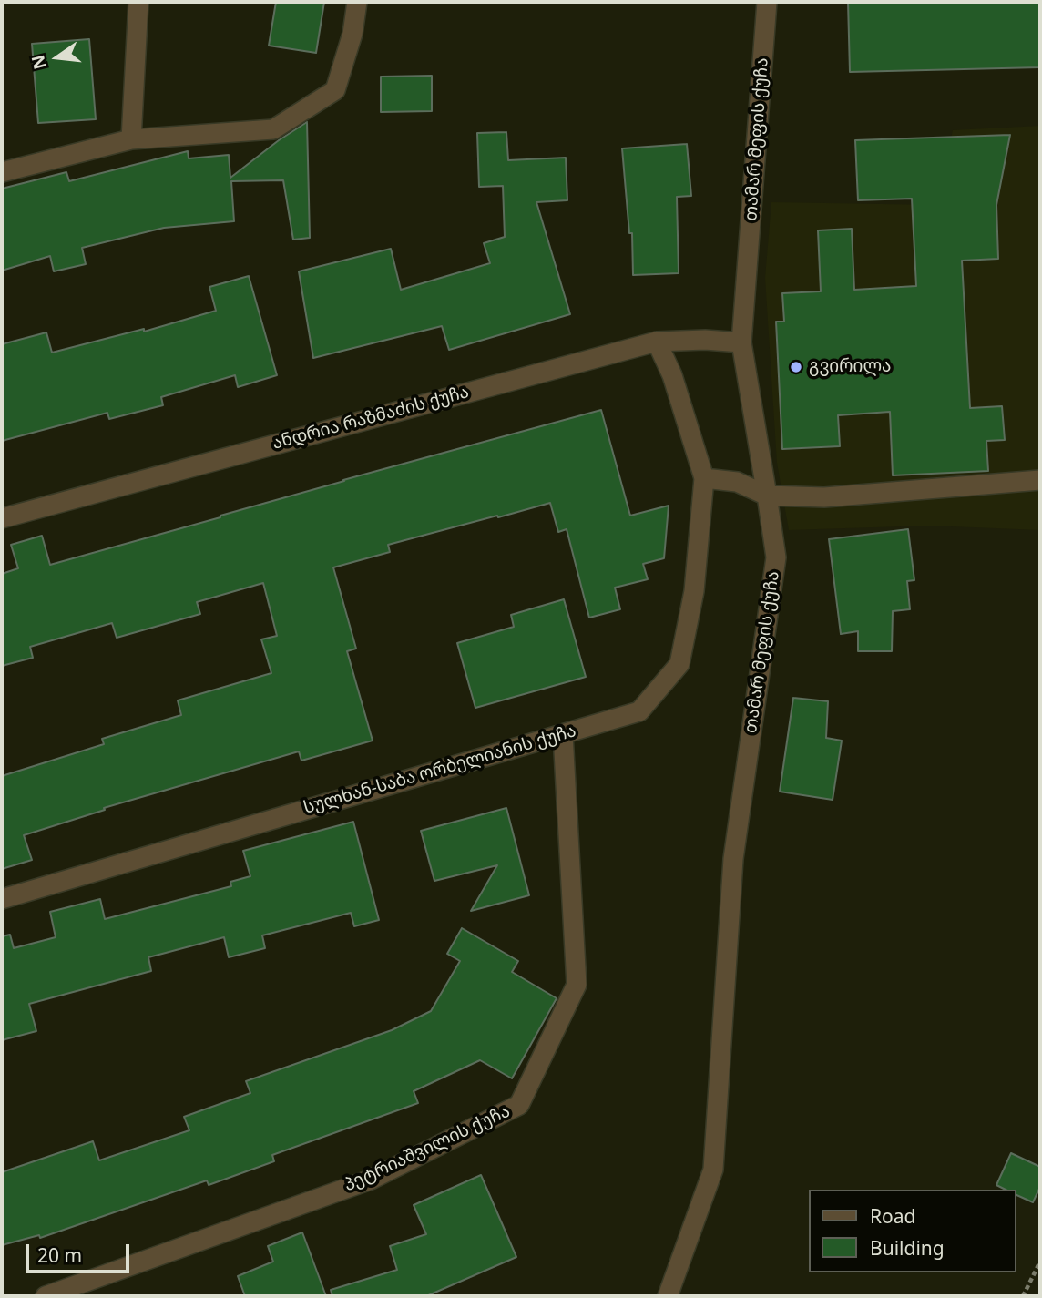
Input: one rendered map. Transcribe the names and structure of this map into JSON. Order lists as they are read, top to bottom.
{
  "streets": {
    "street": [
      "თამარ მეფის ქუჩა",
      "ანდრია რაზმაძის ქუჩა",
      "სულხან-საბა ორბელიანის ქუჩა",
      "პეტრიაშვილის ქუჩა"
    ]
  },
  "crossings": [
    ["თამარ მეფის ქუჩა", "ანდრია რაზმაძის ქუჩა"],
    ["ანდრია რაზმაძის ქუჩა", "სულხან-საბა ორბელიანის ქუჩა"],
    ["სულხან-საბა ორბელიანის ქუჩა", "პეტრიაშვილის ქუჩა"]
  ],
  "places": ["გვირილა"],
  "legend": ["Road", "Building"],
  "scale_bar": "20 m",
  "north": "left"
}
